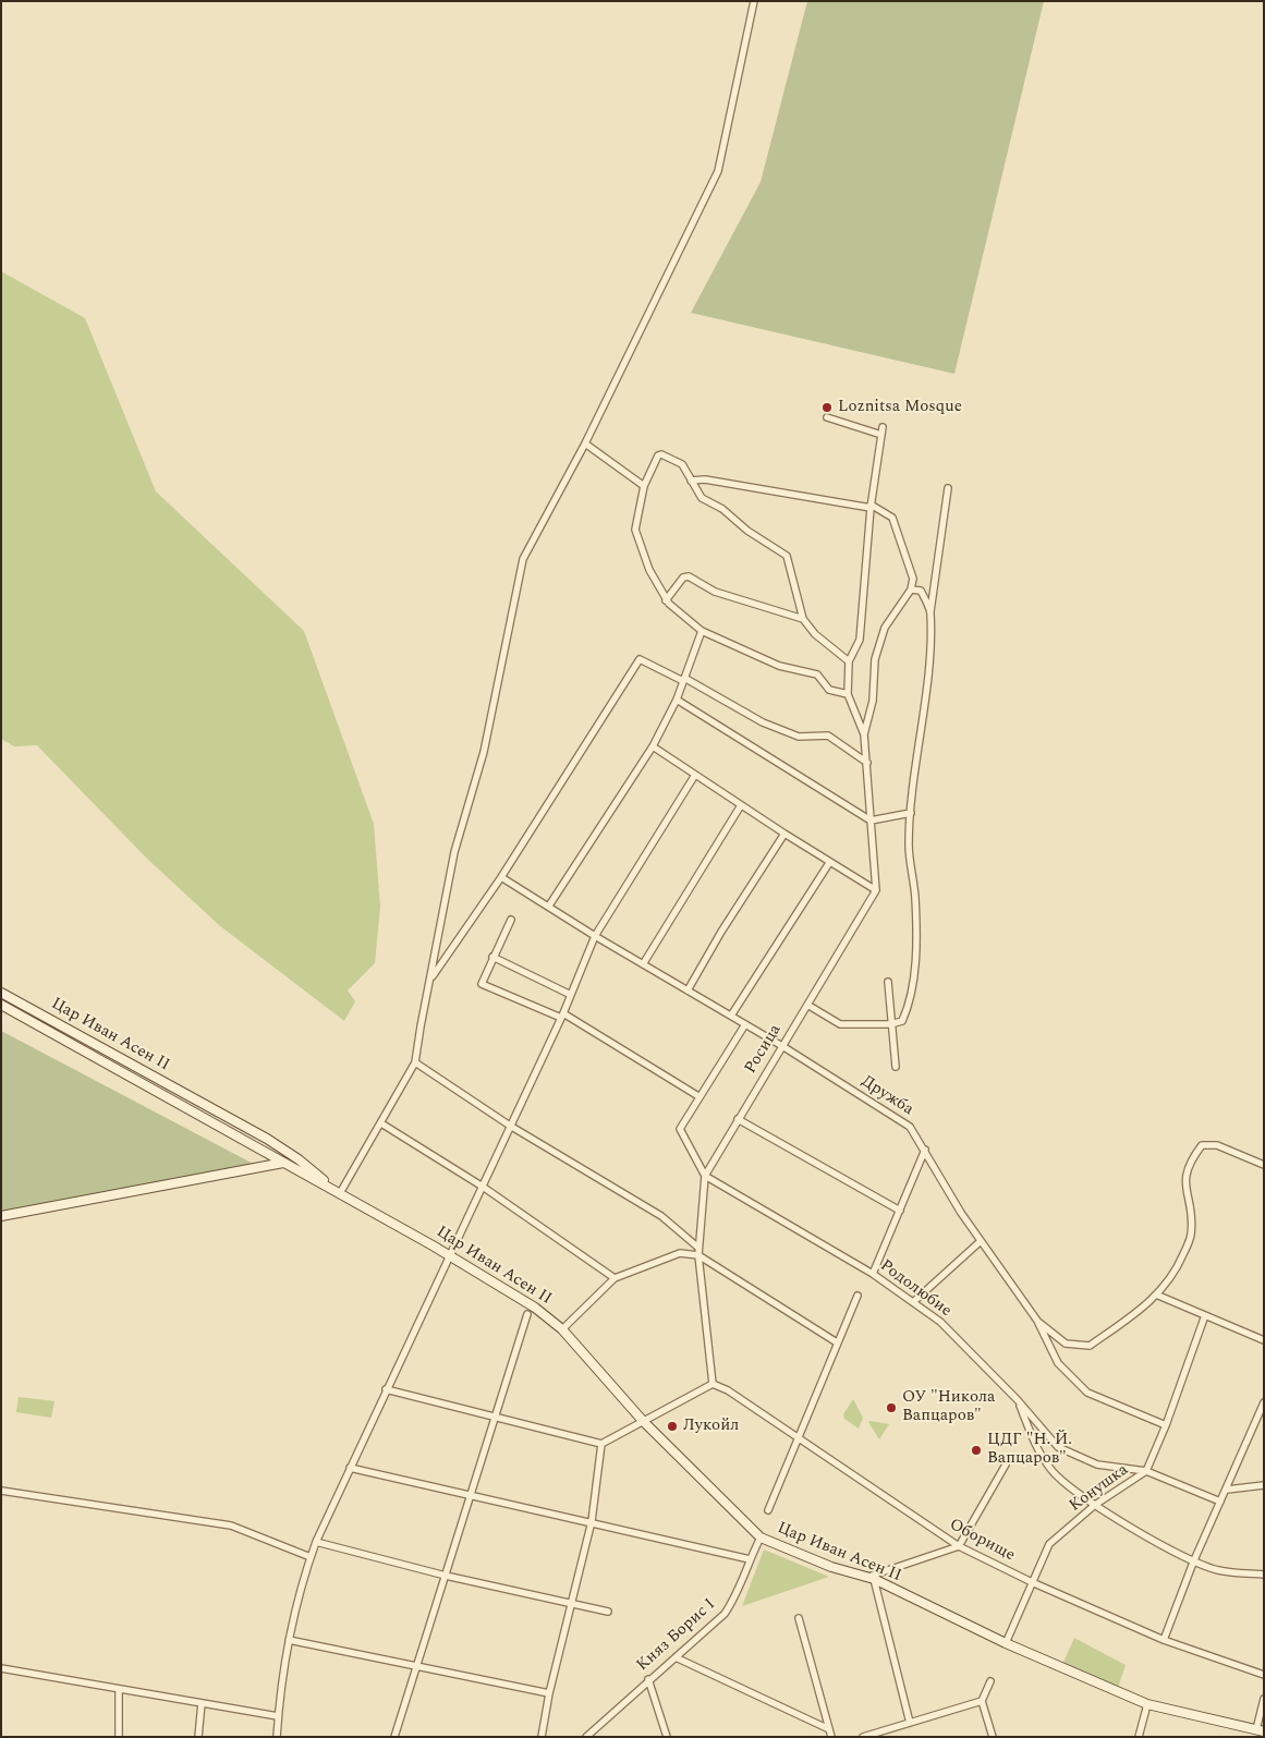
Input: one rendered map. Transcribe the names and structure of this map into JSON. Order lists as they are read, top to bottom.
{
  "streets": {
    "street": [
      "Цар Иван Асен II",
      "Росица",
      "Дружба",
      "Родолюбие",
      "Конушка",
      "Оборище",
      "Княз Борис I"
    ]
  },
  "crossings": [
    ["Цар Иван Асен II", "Конушка"],
    ["Цар Иван Асен II", "Княз Борис I"],
    ["Росица", "Дружба"],
    ["Росица", "Родолюбие"],
    ["Росица", "Оборище"],
    ["Дружба", "Конушка"],
    ["Родолюбие", "Конушка"],
    ["Конушка", "Оборище"]
  ],
  "places": [
    "Loznitsa Mosque",
    "ОУ \"Никола Вапцаров\"",
    "Лукойл",
    "ЦДГ \"Н. Й. Вапцаров\""
  ]
}
